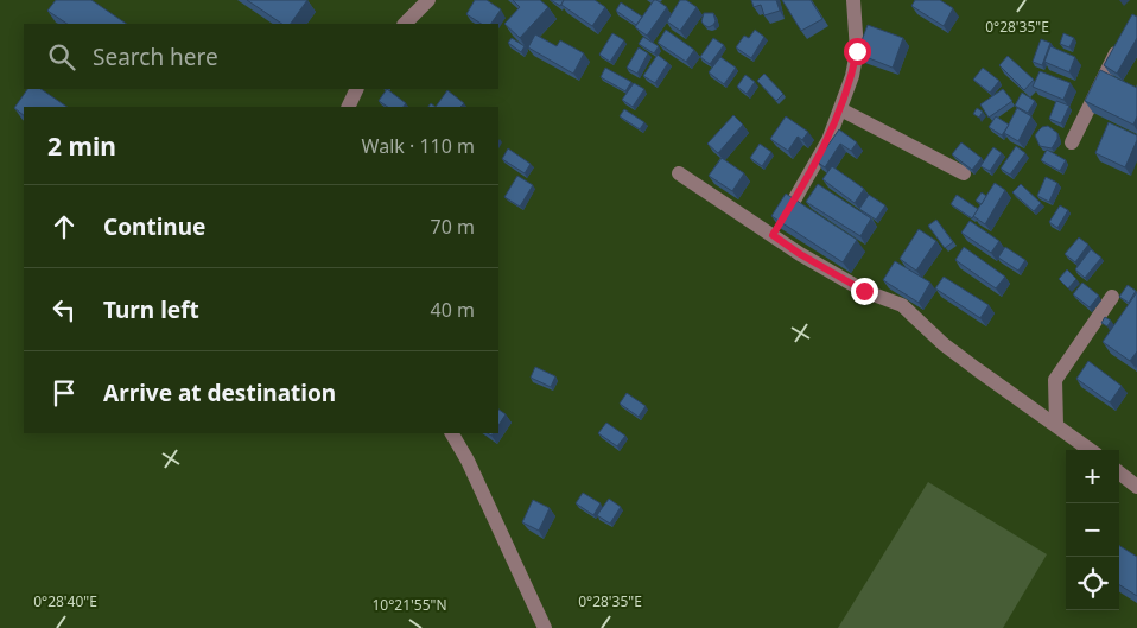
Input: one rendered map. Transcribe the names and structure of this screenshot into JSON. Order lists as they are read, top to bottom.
{
  "page": {
    "search": "Search here",
    "heading": ["2 min", "Walk · 110 m"],
    "list": [
      ["Continue", "70 m"],
      ["Turn left", "40 m"],
      "Arrive at destination"
    ],
    "map_buttons": ["+", "−"]
  },
  "coordinates": ["0°28'35\"E", "0°28'40\"E", "10°21'55\"N"]
}
